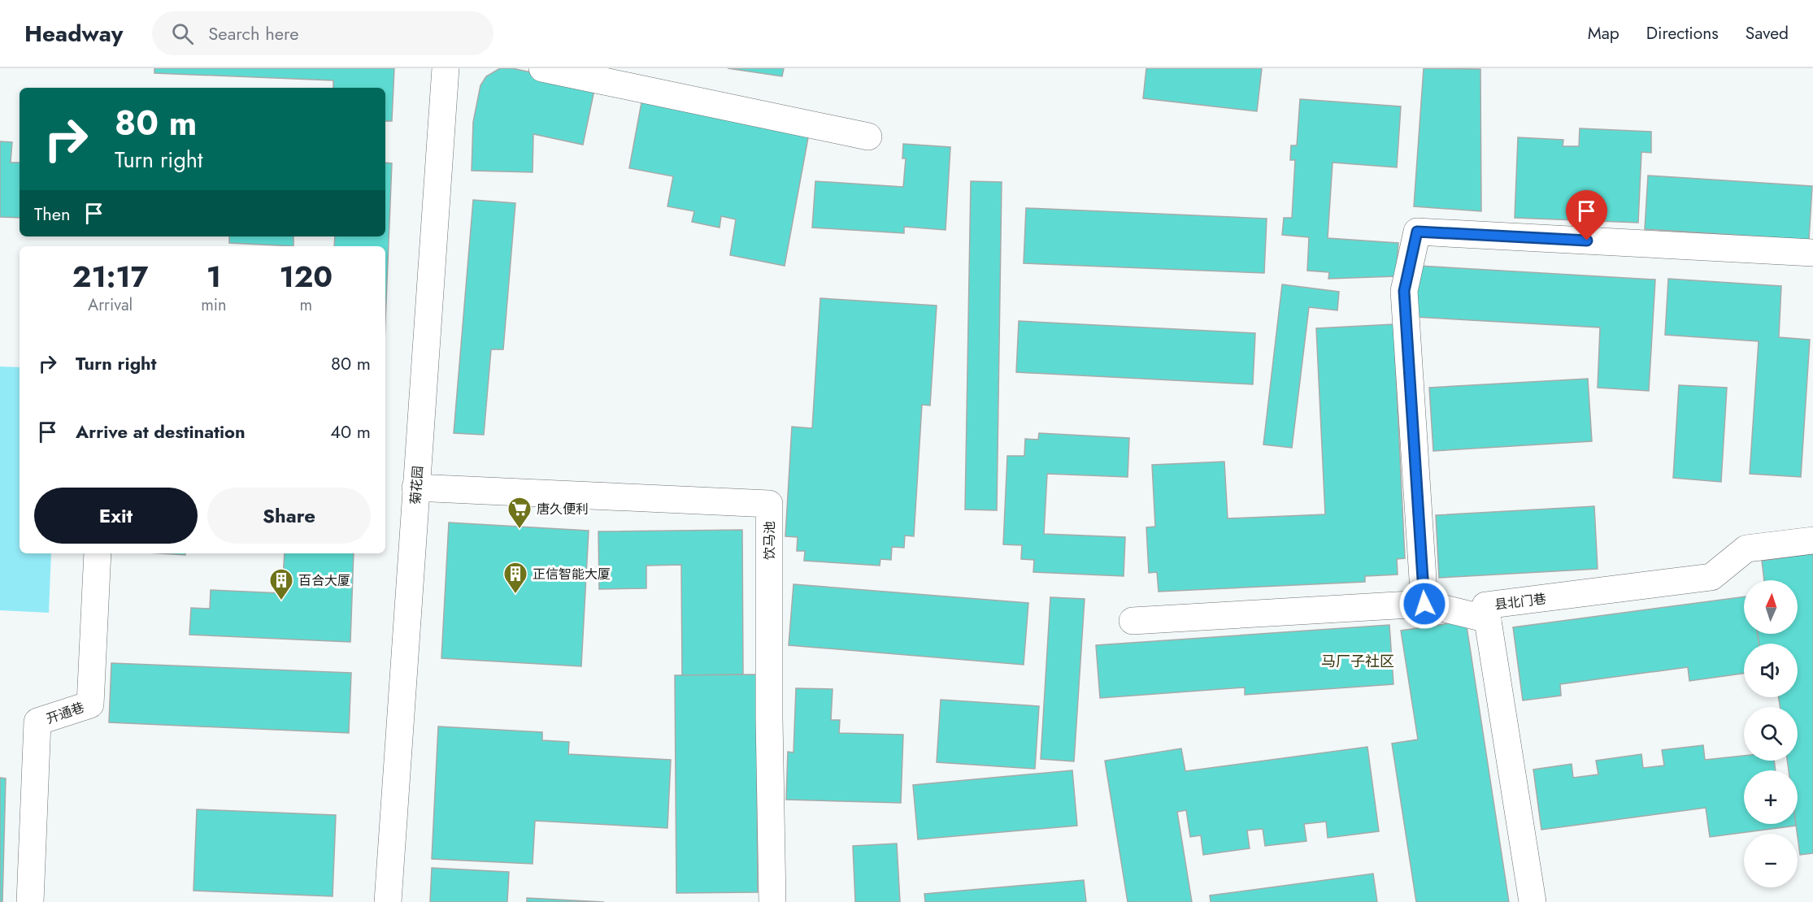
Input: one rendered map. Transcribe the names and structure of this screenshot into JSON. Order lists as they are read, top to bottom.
{
  "streets": {
    "street": [
      "菊花园",
      "饮马池",
      "县北门巷",
      "开通巷"
    ]
  },
  "crossings": [
    ["菊花园", "饮马池"]
  ],
  "districts": ["马厂子社区"],
  "places": {
    "supermarket": ["唐久便利"],
    "building": ["正信智能大厦", "百合大厦"]
  },
  "north": "top",
  "page": {
    "header": "Headway",
    "search": "Search here",
    "nav": ["Map", "Directions", "Saved"],
    "turn": ["80 m", "Turn right"],
    "then": "Then",
    "eta": [
      "21:17",
      "Arrival",
      "1",
      "min",
      "120",
      "m"
    ],
    "list": [
      {
        "name": "Turn right",
        "value": "80 m"
      },
      {
        "name": "Arrive at destination",
        "value": "40 m"
      }
    ],
    "buttons": ["Exit", "Share"],
    "map_buttons": ["+", "−"]
  }
}
